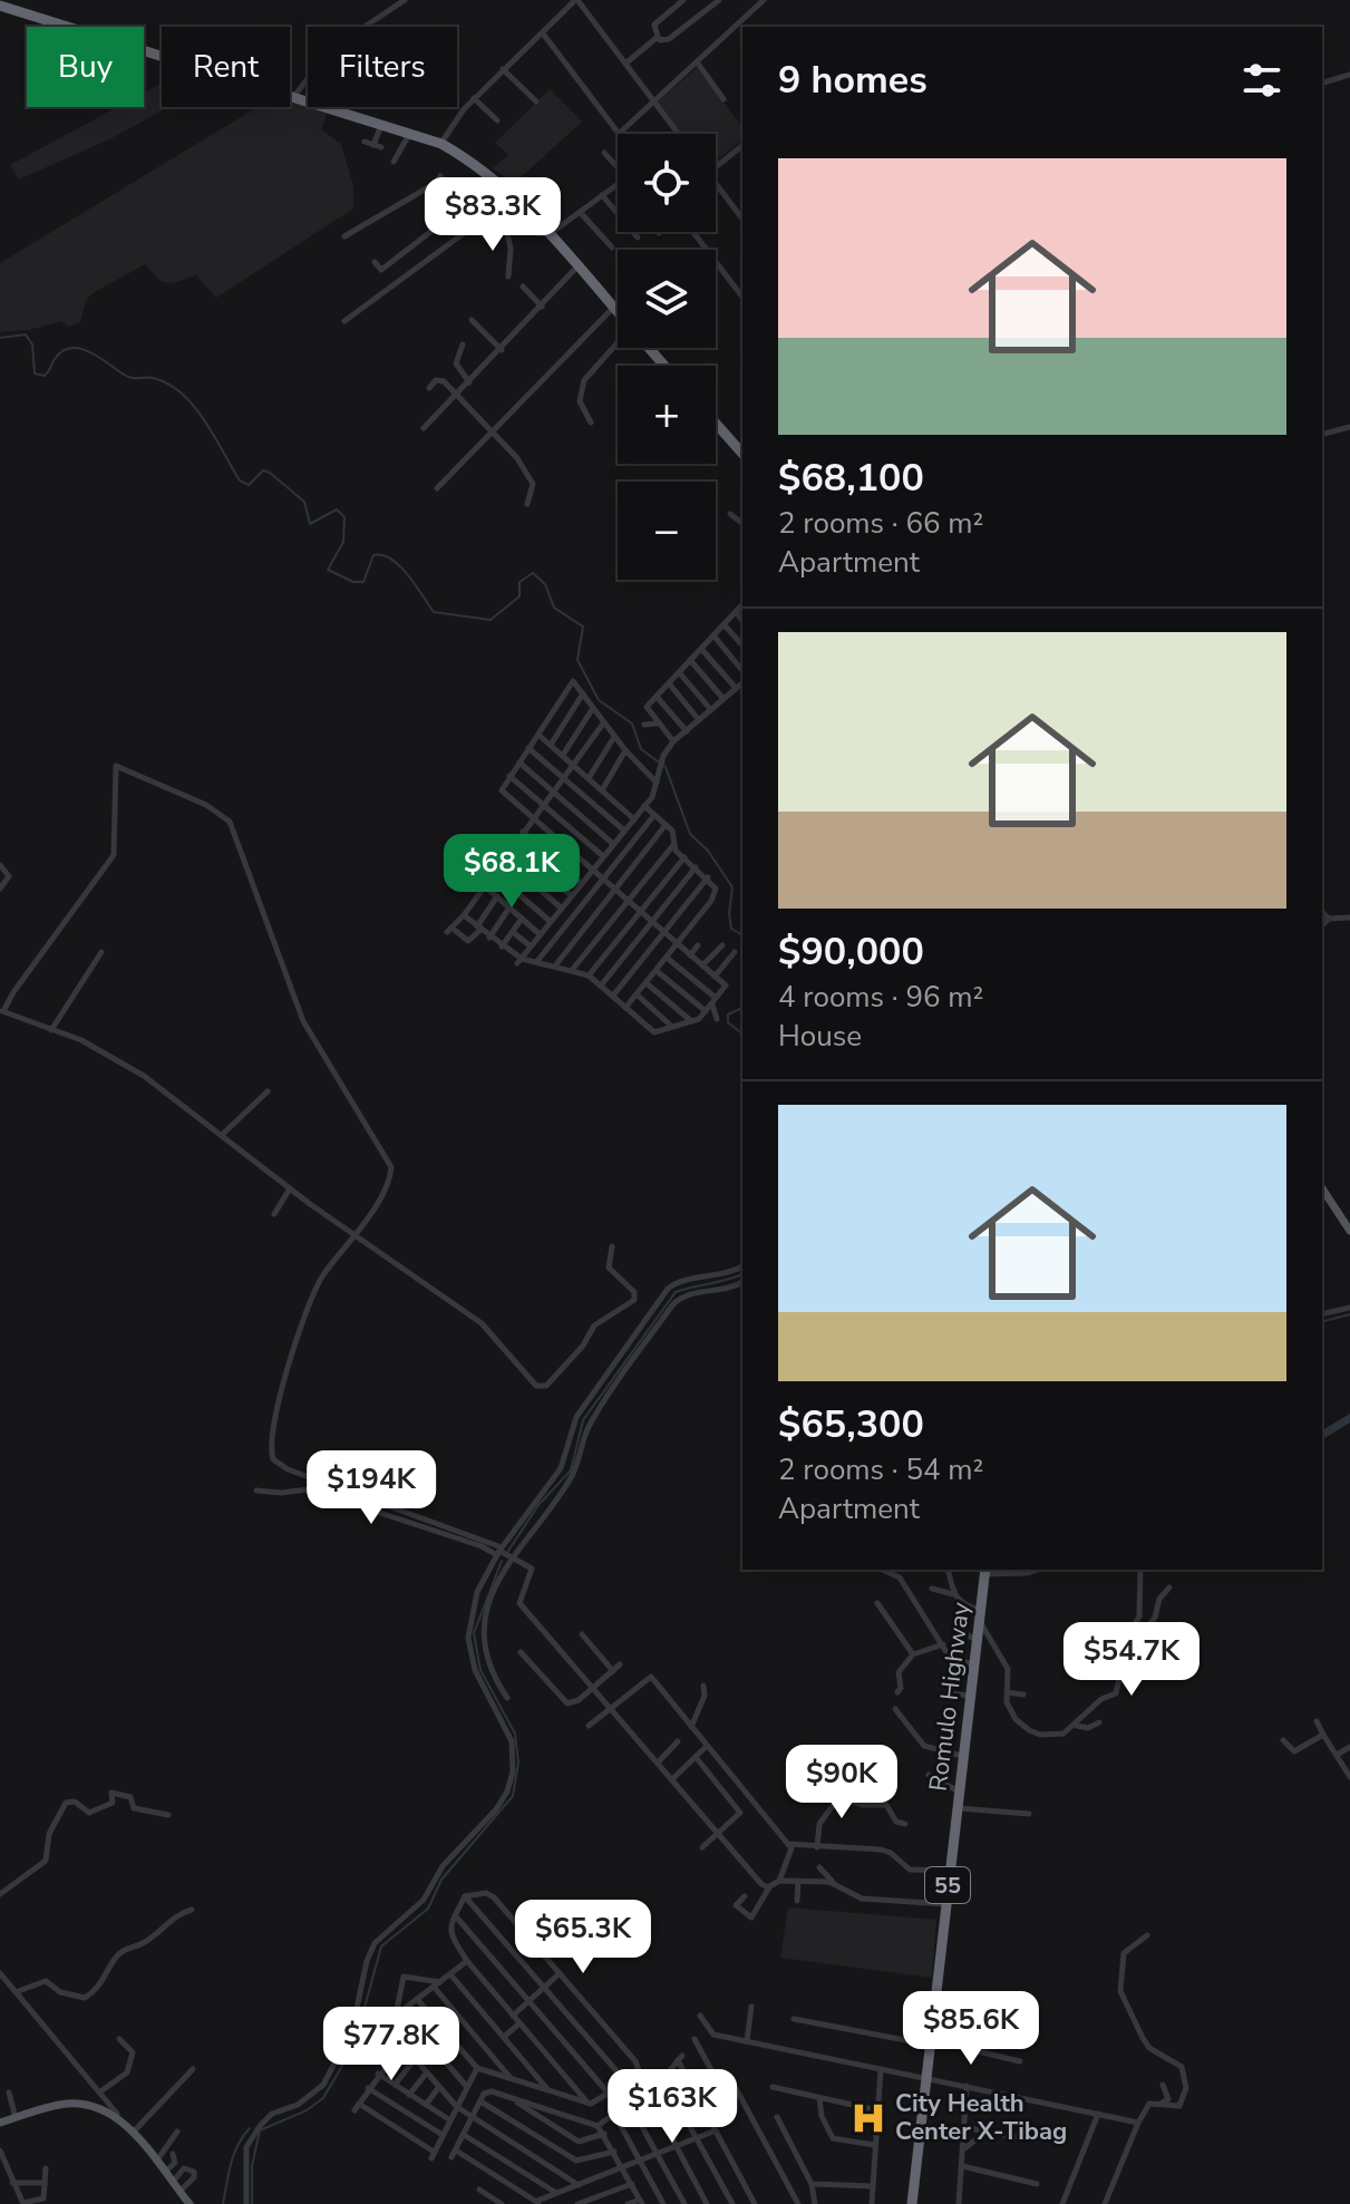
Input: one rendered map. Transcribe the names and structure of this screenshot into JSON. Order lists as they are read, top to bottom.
{
  "streets": {
    "highway": ["Romulo Highway", "55"]
  },
  "places": {
    "hospital": ["City Health Center X-Tibag"]
  },
  "page": {
    "chip": ["Buy", "Rent", "Filters"],
    "heading": "9 homes",
    "map_buttons": ["+", "−"],
    "list": [
      {
        "name": "$68,100",
        "note": "2 rooms · 66 m² · Apartment"
      },
      {
        "name": "$90,000",
        "note": "4 rooms · 96 m² · House"
      },
      {
        "name": "$65,300",
        "note": "2 rooms · 54 m² · Apartment"
      }
    ],
    "price": [
      "$83.3K",
      "$68.1K",
      "$194K",
      "$54.7K",
      "$90K",
      "$65.3K",
      "$85.6K",
      "$77.8K",
      "$163K"
    ]
  }
}
